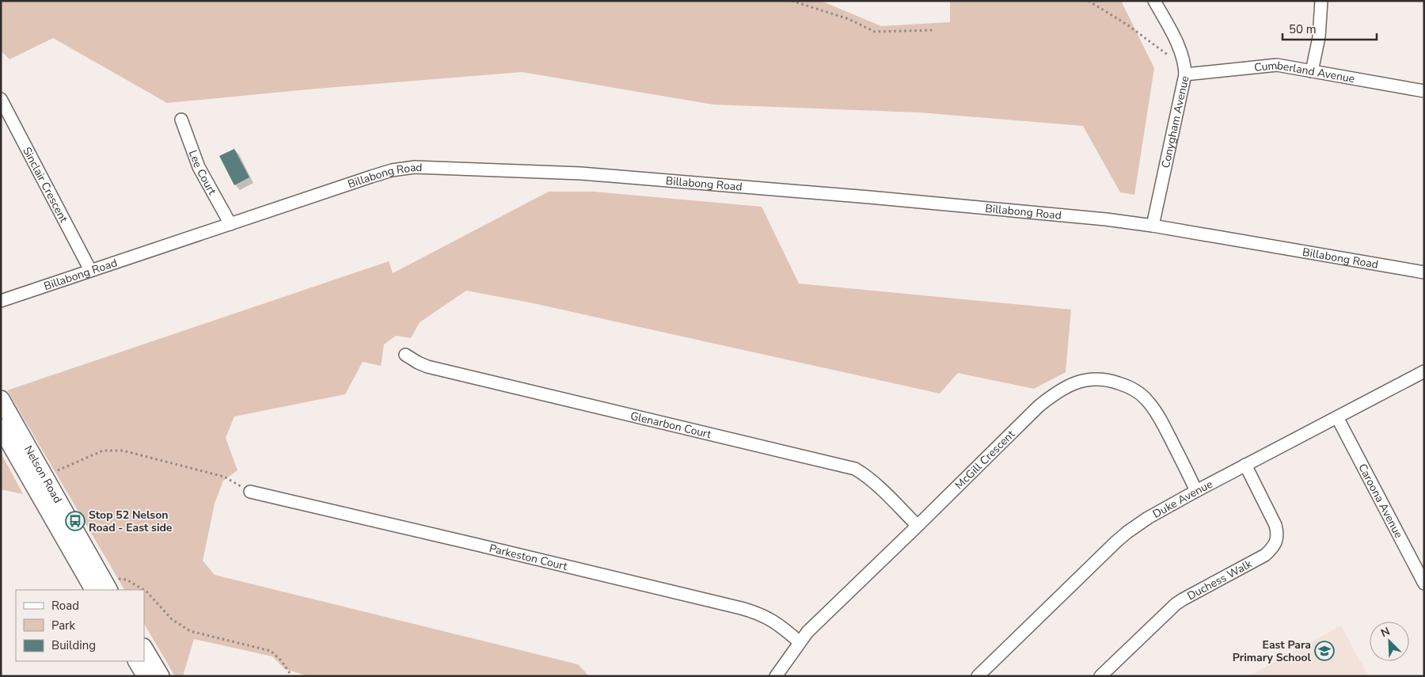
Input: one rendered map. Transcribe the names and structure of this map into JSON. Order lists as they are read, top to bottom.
{
  "streets": {
    "main road": ["Nelson Road"],
    "street": [
      "Cumberland Avenue",
      "Conygham Avenue",
      "Lee Court",
      "Billabong Road",
      "Sinclair Crescent",
      "Glenarbon Court",
      "McGill Crescent",
      "Duke Avenue",
      "Caroona Avenue",
      "Parkeston Court",
      "Duchess Walk"
    ]
  },
  "crossings": [
    ["Cumberland Avenue", "Conygham Avenue"],
    ["Conygham Avenue", "Billabong Road"],
    ["Lee Court", "Billabong Road"],
    ["Billabong Road", "Sinclair Crescent"],
    ["Glenarbon Court", "McGill Crescent"],
    ["McGill Crescent", "Duke Avenue"],
    ["McGill Crescent", "Parkeston Court"],
    ["Duke Avenue", "Caroona Avenue"],
    ["Duke Avenue", "Duchess Walk"]
  ],
  "places": {
    "bus stop": ["Stop 52 Nelson Road - East side"],
    "school or university": ["East Para Primary School"]
  },
  "legend": ["Road", "Park", "Building"],
  "scale_bar": "50 m",
  "north": "top left"
}
